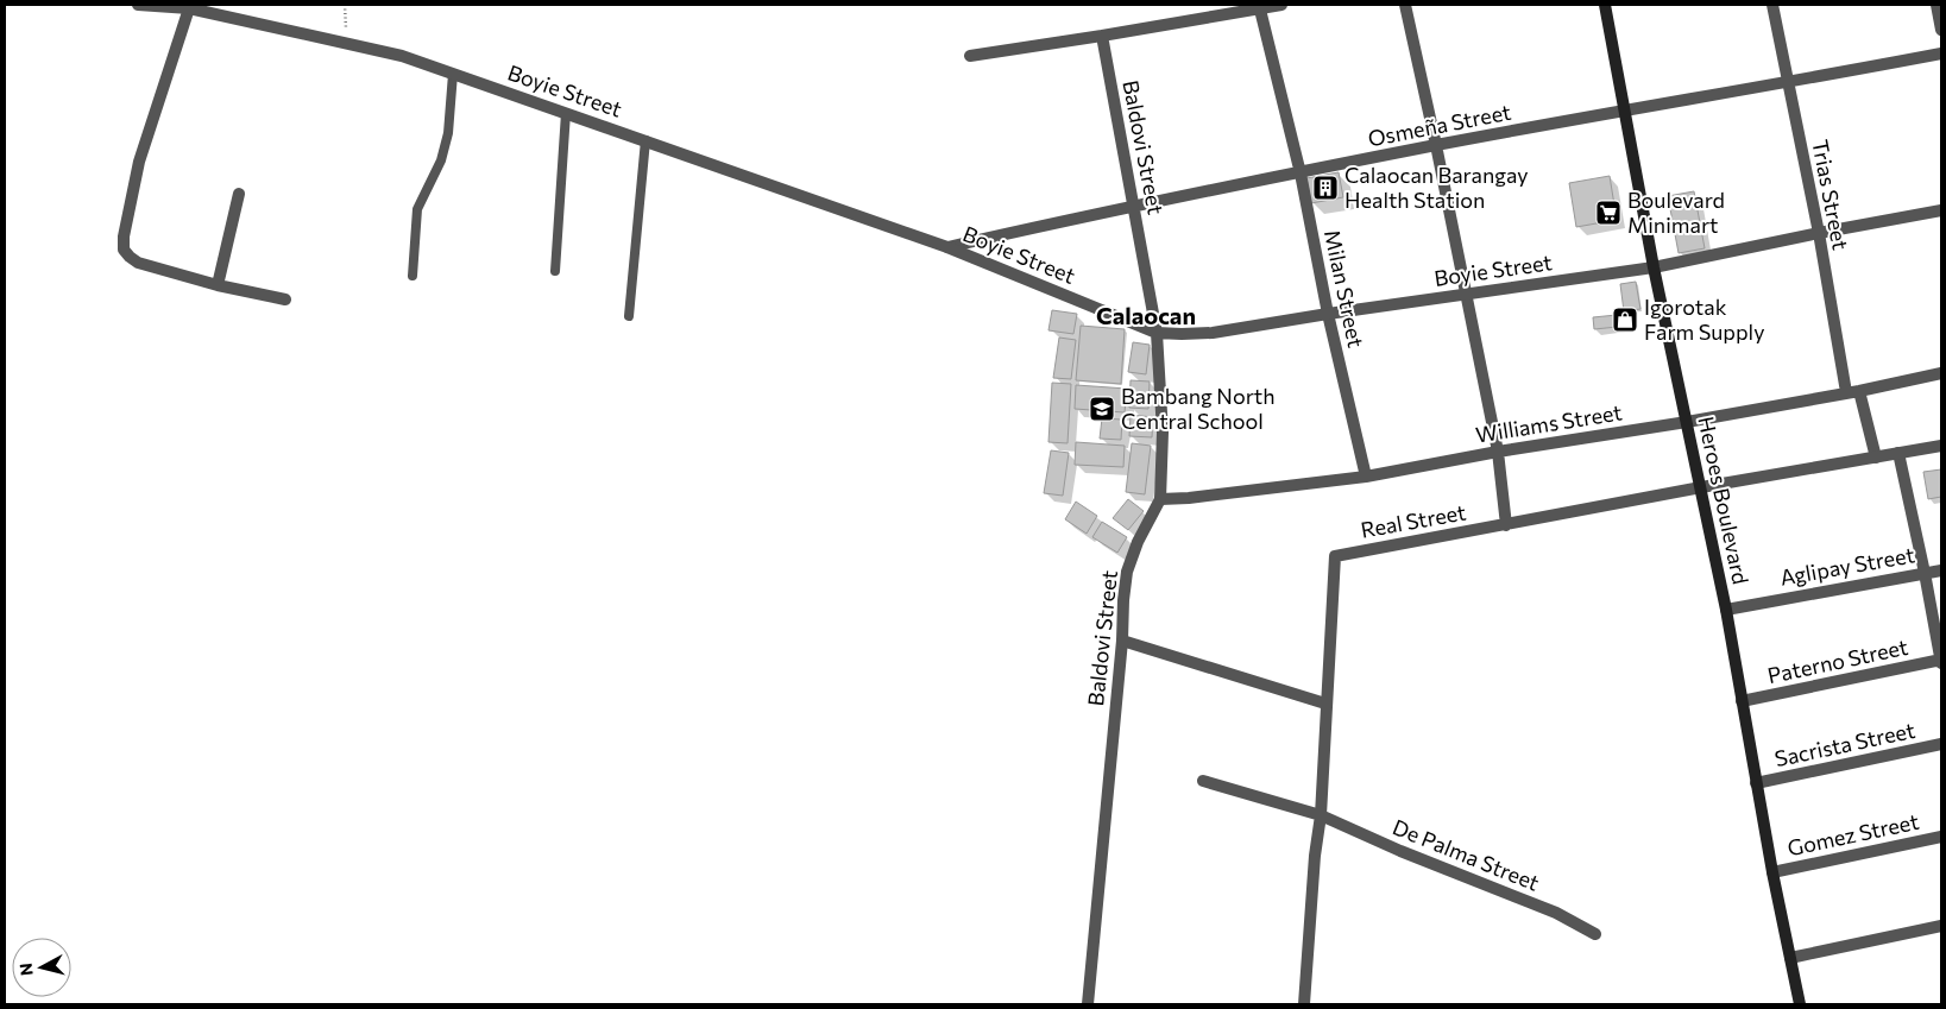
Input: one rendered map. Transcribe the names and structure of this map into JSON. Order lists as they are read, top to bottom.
{
  "streets": {
    "main road": ["Heroes Boulevard"],
    "street": [
      "Boyie Street",
      "Osmeña Street",
      "Baldovi Street",
      "Trias Street",
      "Milan Street",
      "Williams Street",
      "Real Street",
      "Aglipay Street",
      "Paterno Street",
      "Sacrista Street",
      "Gomez Street",
      "De Palma Street"
    ]
  },
  "crossings": [
    ["Boyie Street", "Osmeña Street"],
    ["Boyie Street", "Baldovi Street"],
    ["Boyie Street", "Trias Street"],
    ["Boyie Street", "Milan Street"],
    ["Boyie Street", "Heroes Boulevard"],
    ["Osmeña Street", "Baldovi Street"],
    ["Osmeña Street", "Trias Street"],
    ["Osmeña Street", "Milan Street"],
    ["Osmeña Street", "Heroes Boulevard"],
    ["Baldovi Street", "Williams Street"],
    ["Trias Street", "Williams Street"],
    ["Trias Street", "Real Street"],
    ["Milan Street", "Williams Street"],
    ["Williams Street", "Heroes Boulevard"],
    ["Heroes Boulevard", "Real Street"],
    ["Heroes Boulevard", "Aglipay Street"],
    ["Heroes Boulevard", "Paterno Street"],
    ["Heroes Boulevard", "Sacrista Street"],
    ["Heroes Boulevard", "Gomez Street"],
    ["Real Street", "De Palma Street"]
  ],
  "districts": ["Calaocan"],
  "places": {
    "building": ["Calaocan Barangay Health Station"],
    "supermarket": ["Boulevard Minimart"],
    "shop": ["Igorotak Farm Supply"],
    "school or university": ["Bambang North Central School"]
  },
  "north": "left"
}
